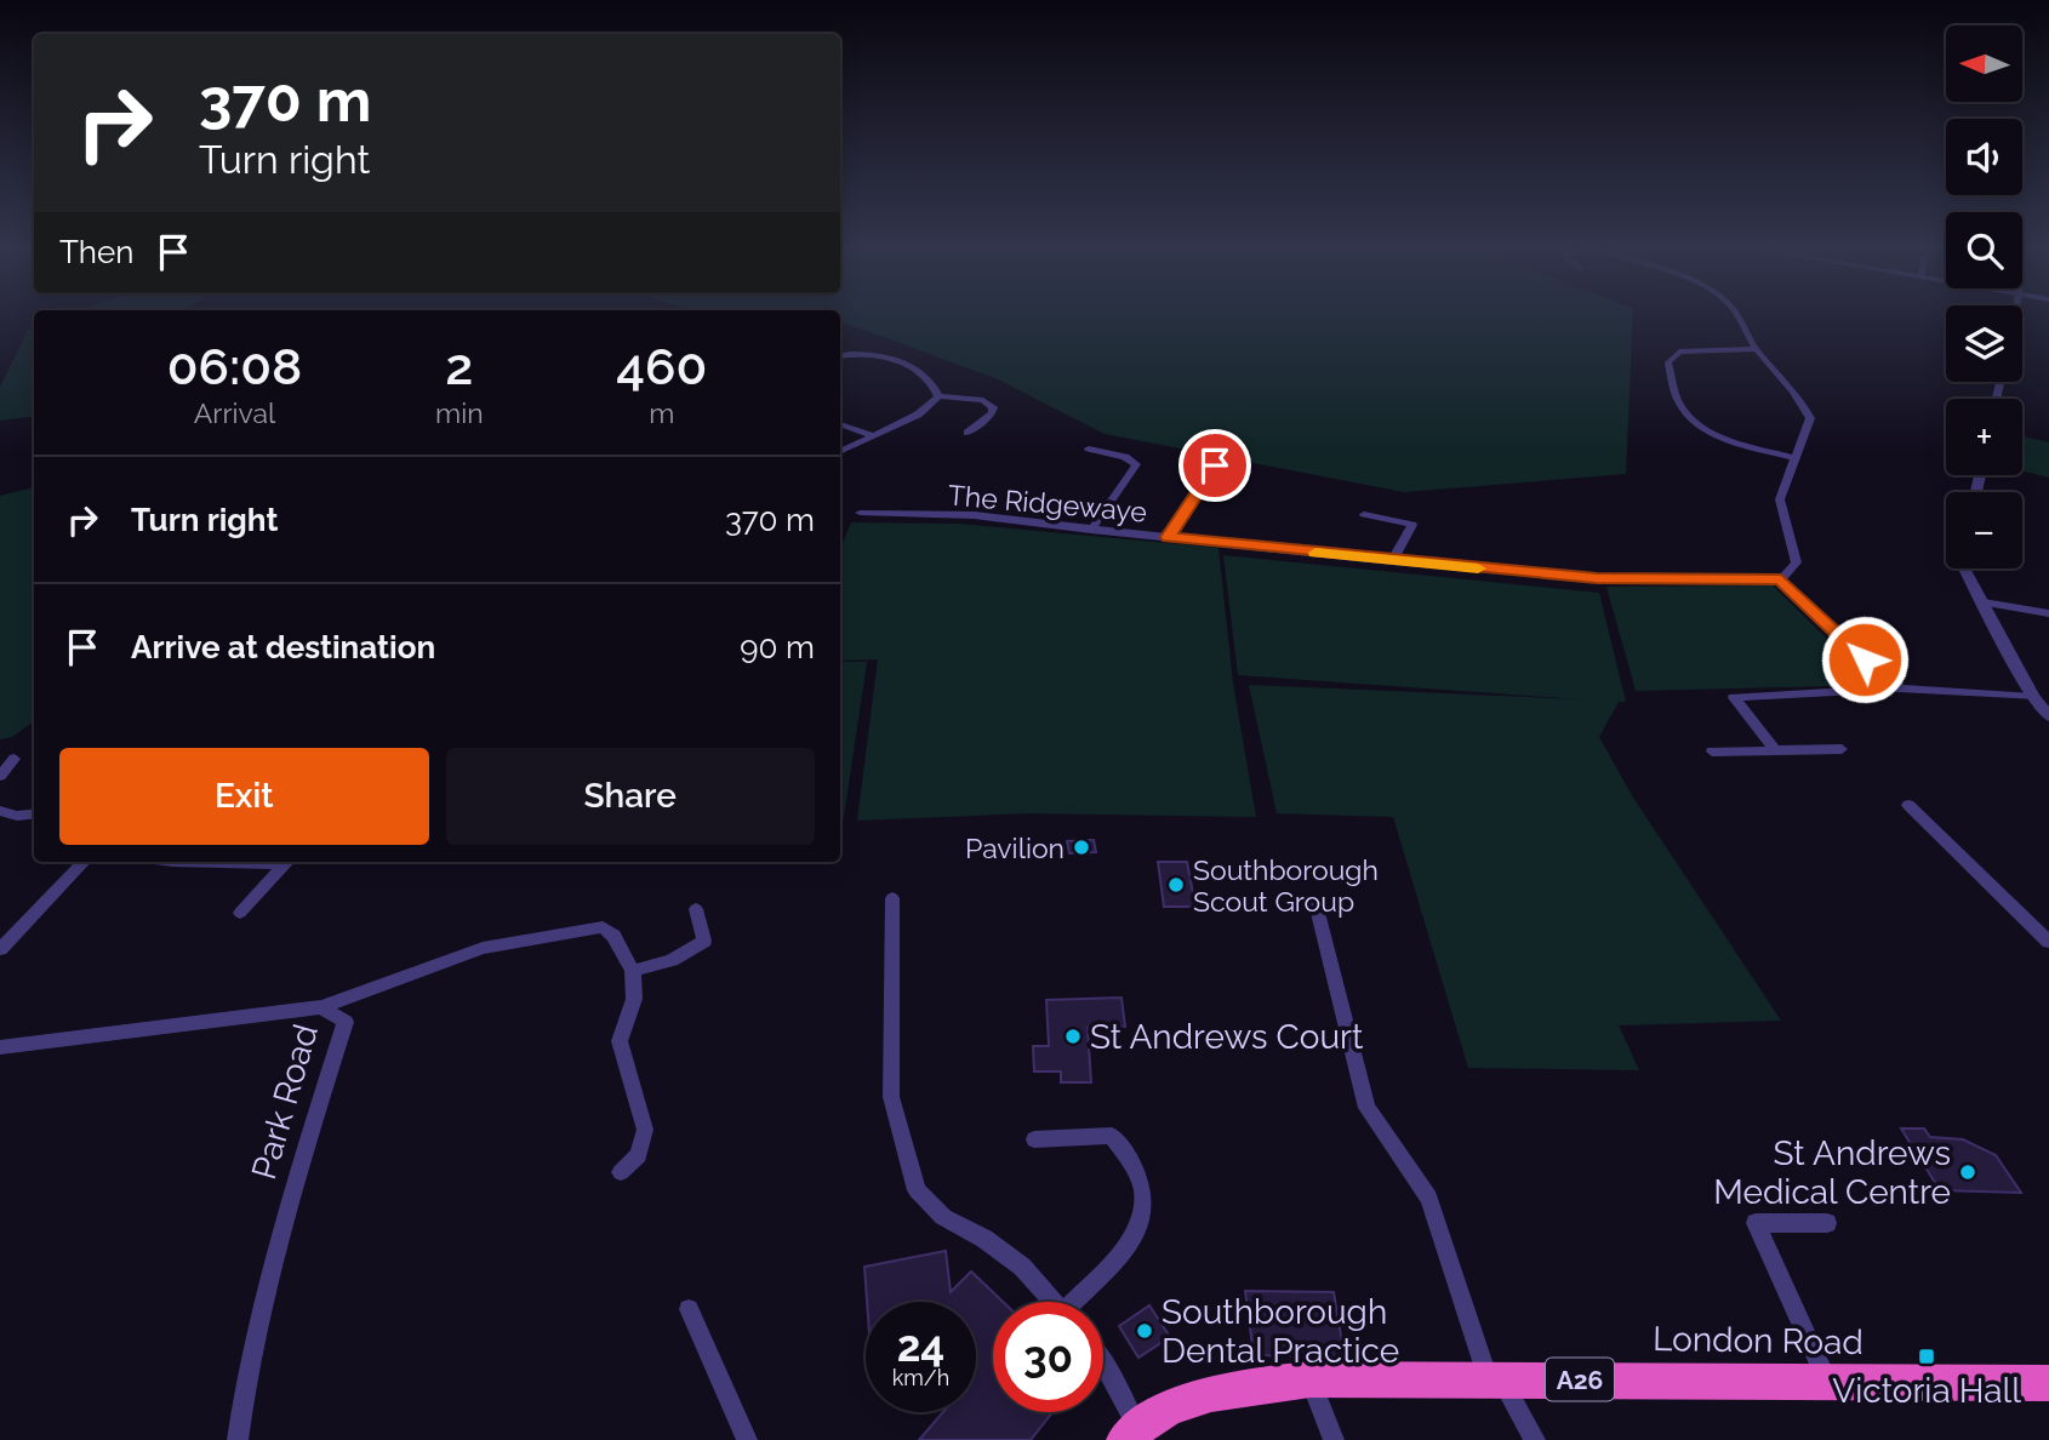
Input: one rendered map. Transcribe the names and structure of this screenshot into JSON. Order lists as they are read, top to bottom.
{
  "streets": {
    "highway": ["London Road", "A26"],
    "street": ["The Ridgewaye", "Park Road"]
  },
  "places": {
    "other": [
      "Pavilion",
      "Southborough Scout Group",
      "St Andrews Court",
      "St Andrews Medical Centre",
      "Southborough Dental Practice"
    ],
    "transit": ["Victoria Hall"]
  },
  "north": "left",
  "page": {
    "map_buttons": ["+", "−"],
    "turn": ["370 m", "Turn right"],
    "then": "Then",
    "eta": [
      "06:08",
      "Arrival",
      "2",
      "min",
      "460",
      "m"
    ],
    "list": [
      {
        "name": "Turn right",
        "value": "370 m"
      },
      {
        "name": "Arrive at destination",
        "value": "90 m"
      }
    ],
    "buttons": ["Exit", "Share"],
    "speed": "24 km/h",
    "limit": "30"
  }
}
